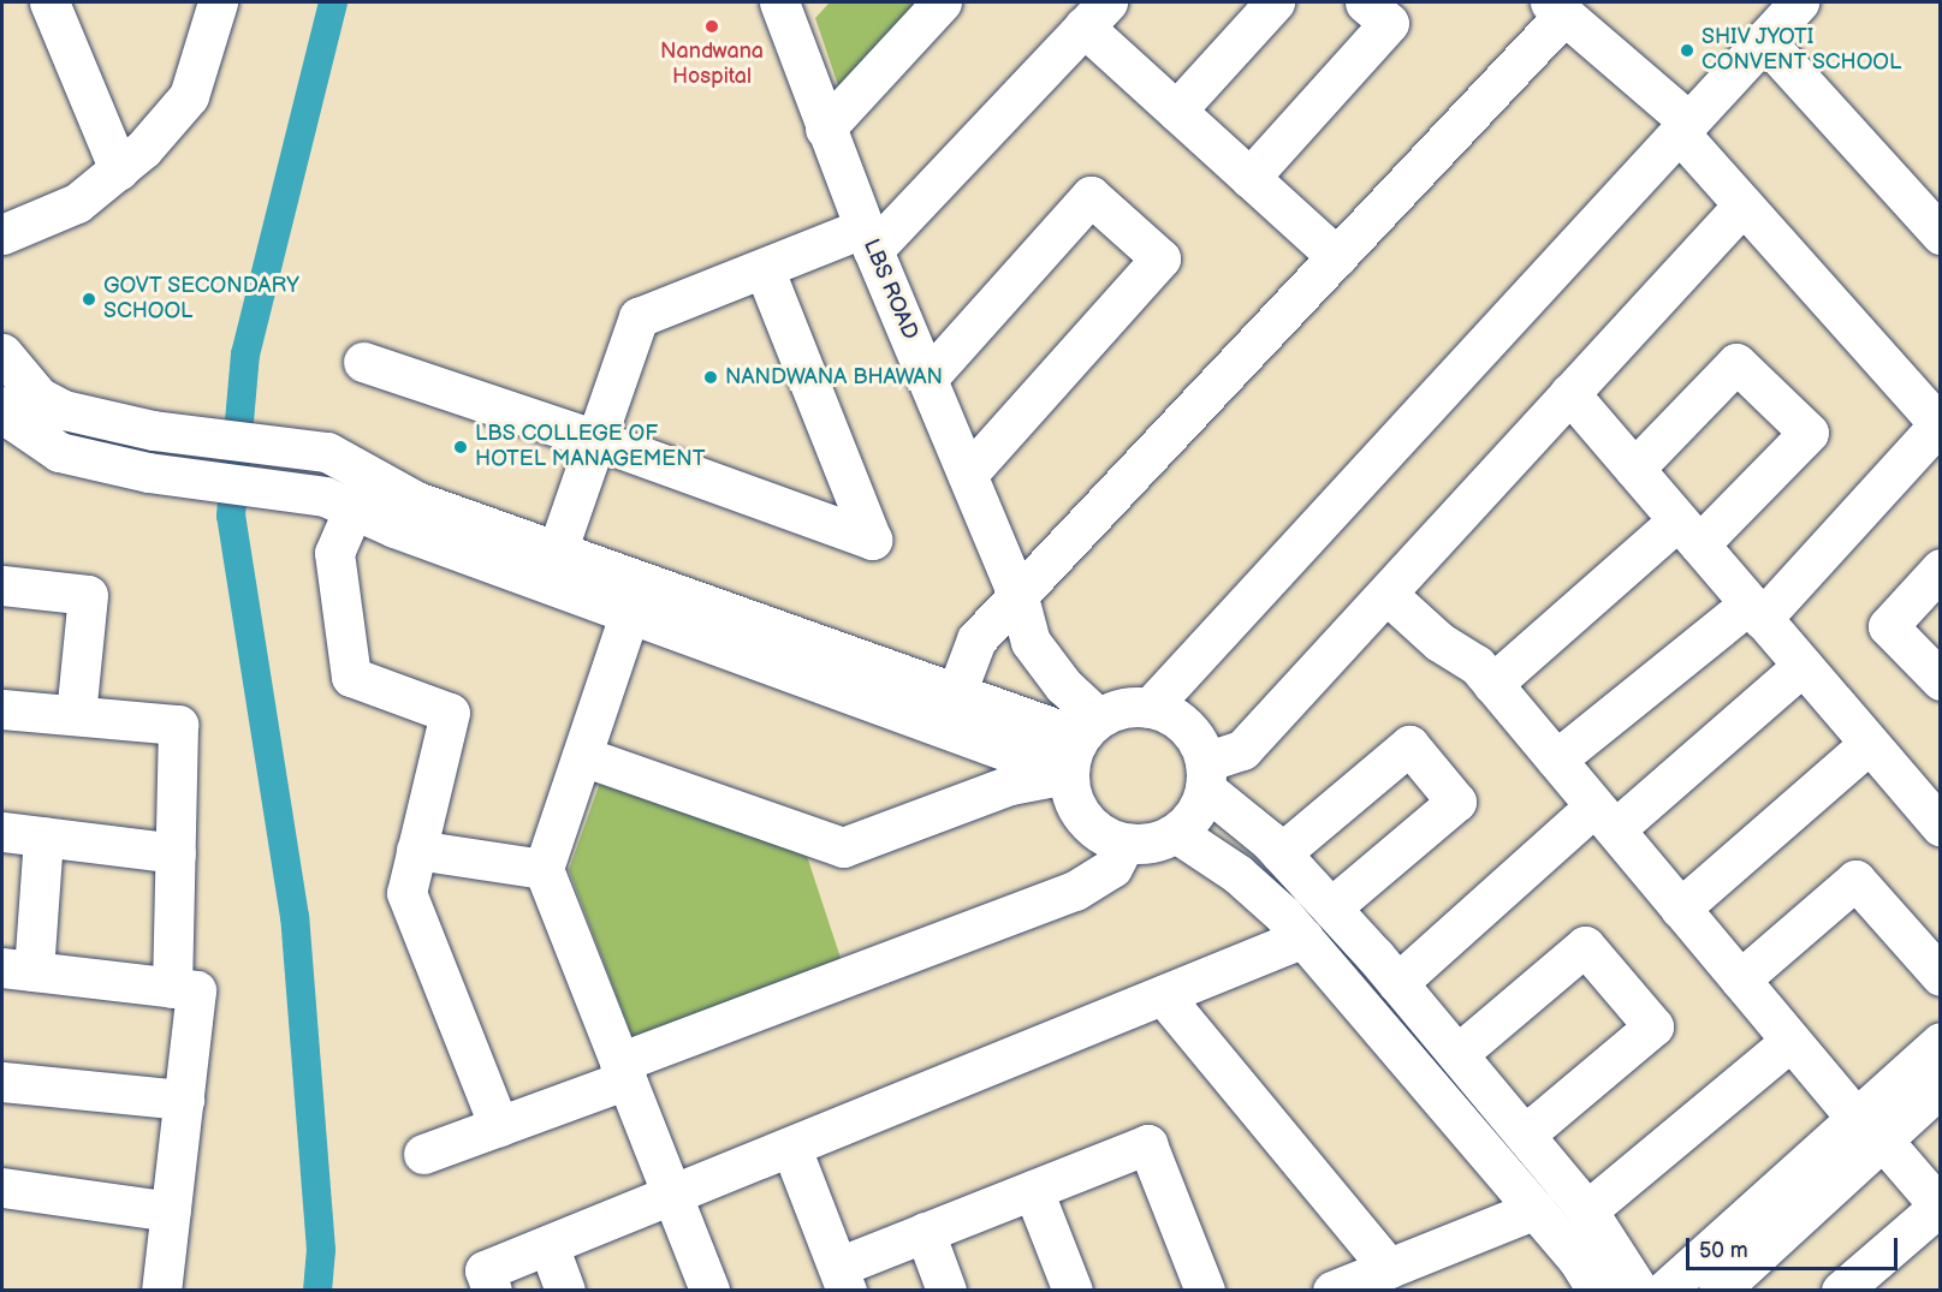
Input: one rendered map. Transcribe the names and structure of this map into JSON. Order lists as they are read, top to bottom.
{
  "streets": {
    "street": ["LBS ROAD"]
  },
  "places": [
    "Nandwana Hospital",
    "SHIV JYOTI CONVENT SCHOOL",
    "GOVT SECONDARY SCHOOL",
    "NANDWANA BHAWAN",
    "LBS COLLEGE OF HOTEL MANAGEMENT"
  ],
  "scale_bar": "50 m"
}
